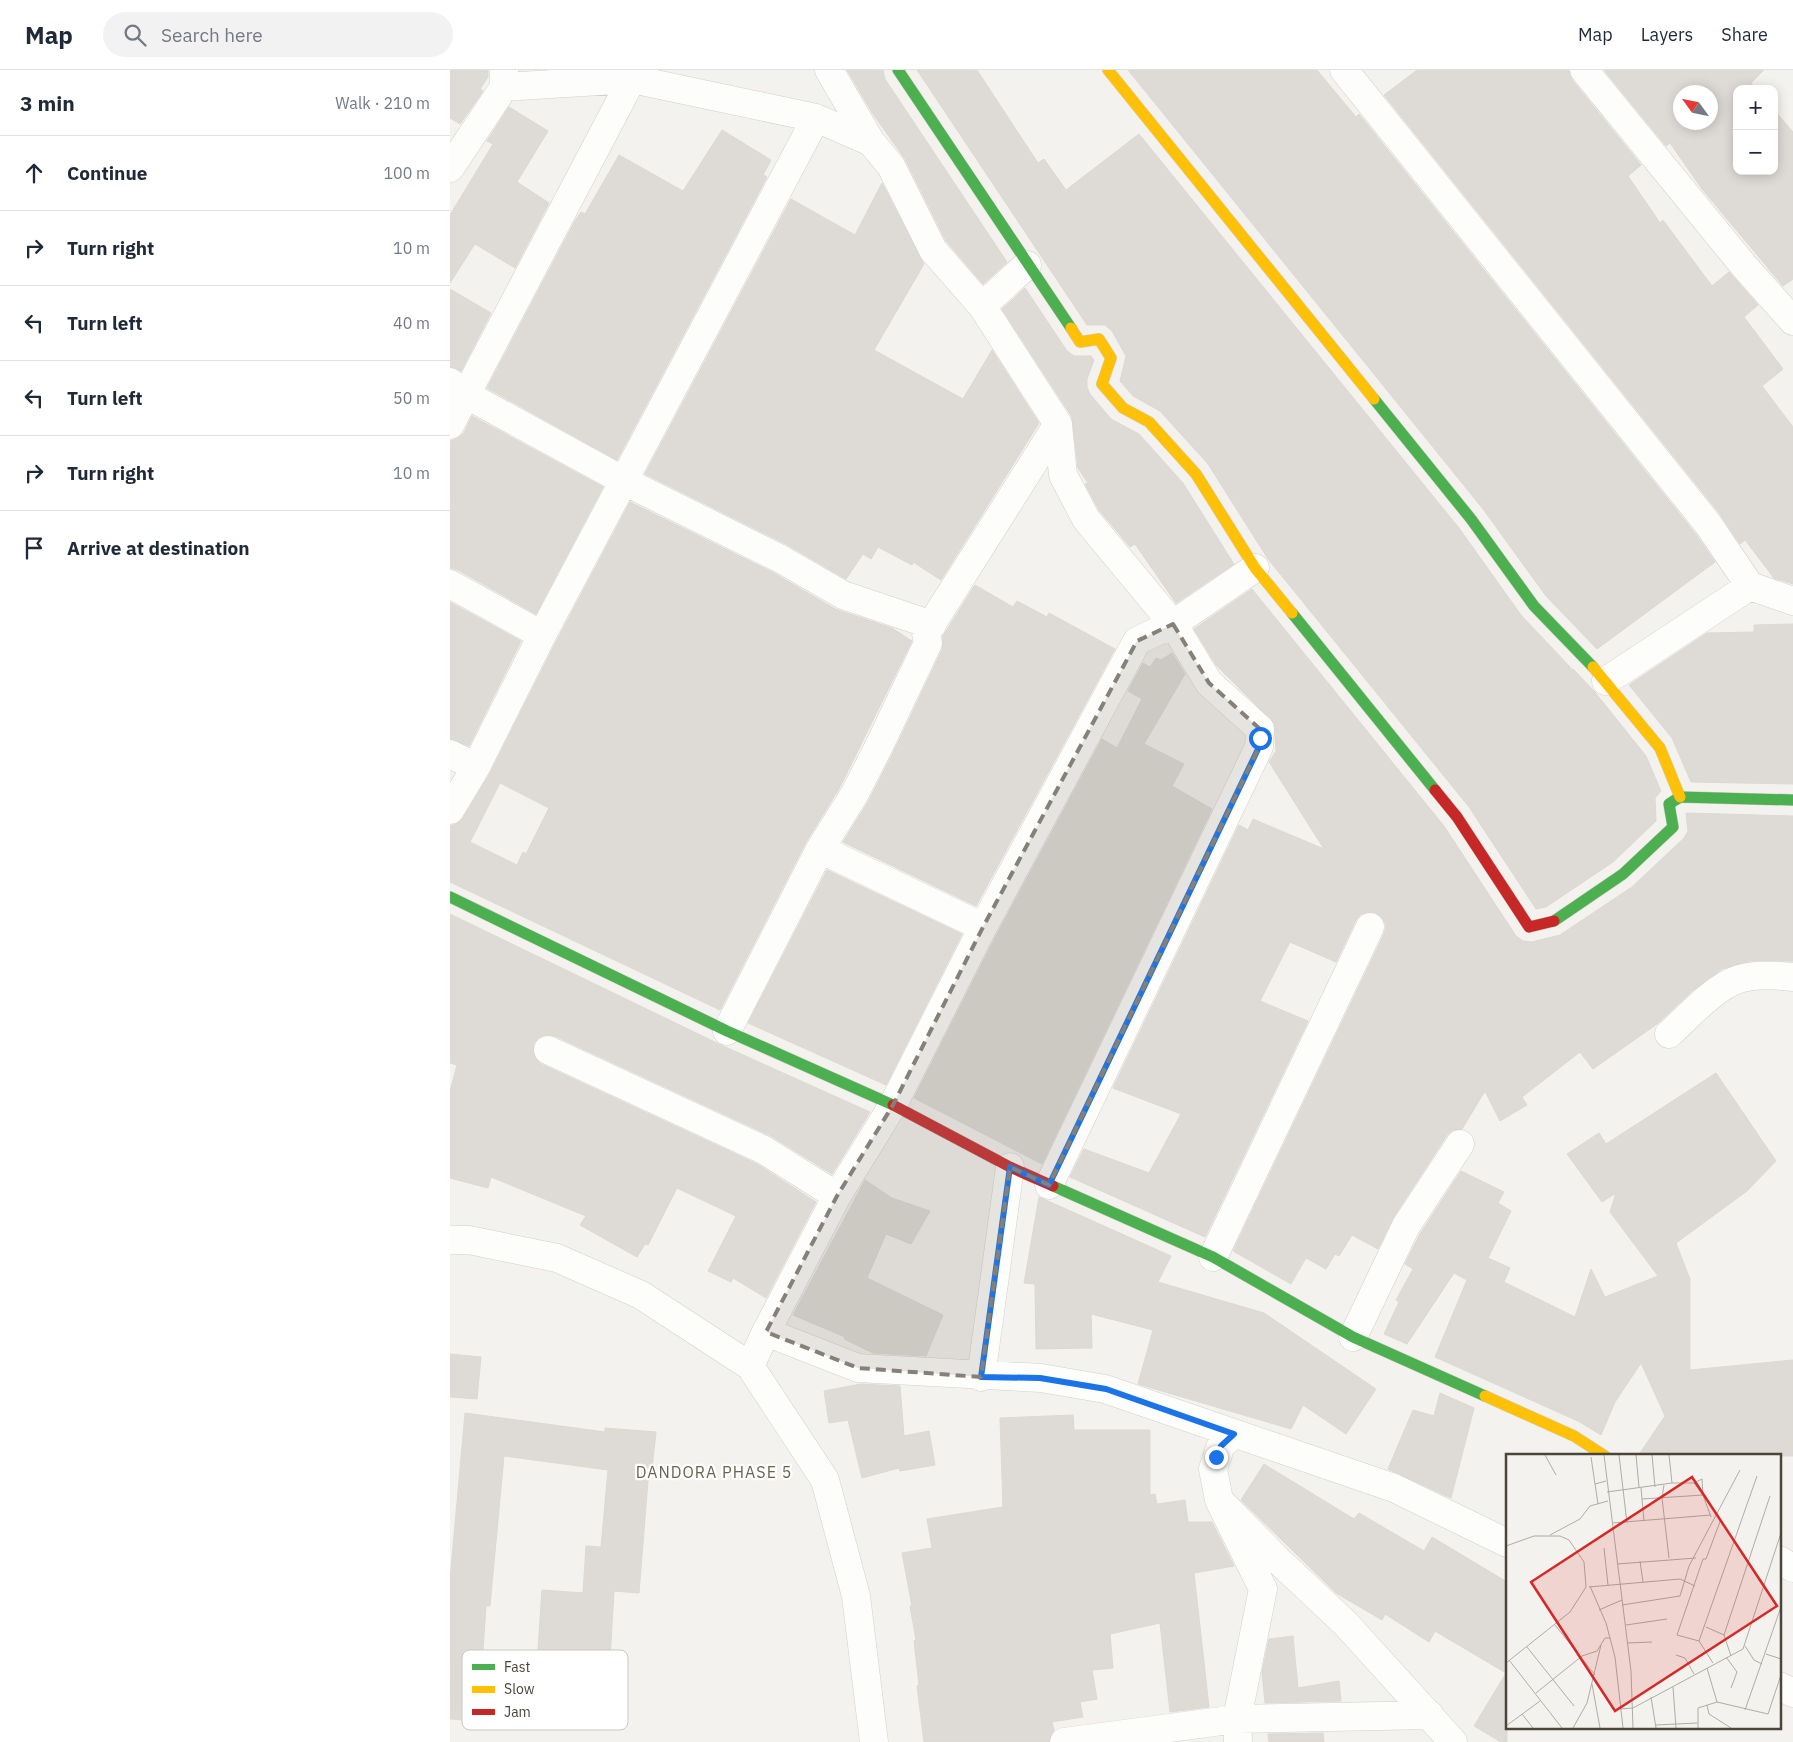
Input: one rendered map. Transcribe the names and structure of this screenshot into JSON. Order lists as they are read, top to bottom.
{
  "districts": ["DANDORA PHASE 5"],
  "legend": ["Fast", "Slow", "Jam"],
  "north": "top left",
  "page": {
    "header": "Map",
    "search": "Search here",
    "nav": ["Map", "Layers", "Share"],
    "heading": ["3 min", "Walk · 210 m"],
    "map_buttons": ["+", "−"],
    "list": [
      ["Continue", "100 m"],
      ["Turn right", "10 m"],
      ["Turn left", "40 m"],
      ["Turn left", "50 m"],
      ["Turn right", "10 m"],
      "Arrive at destination"
    ]
  }
}
